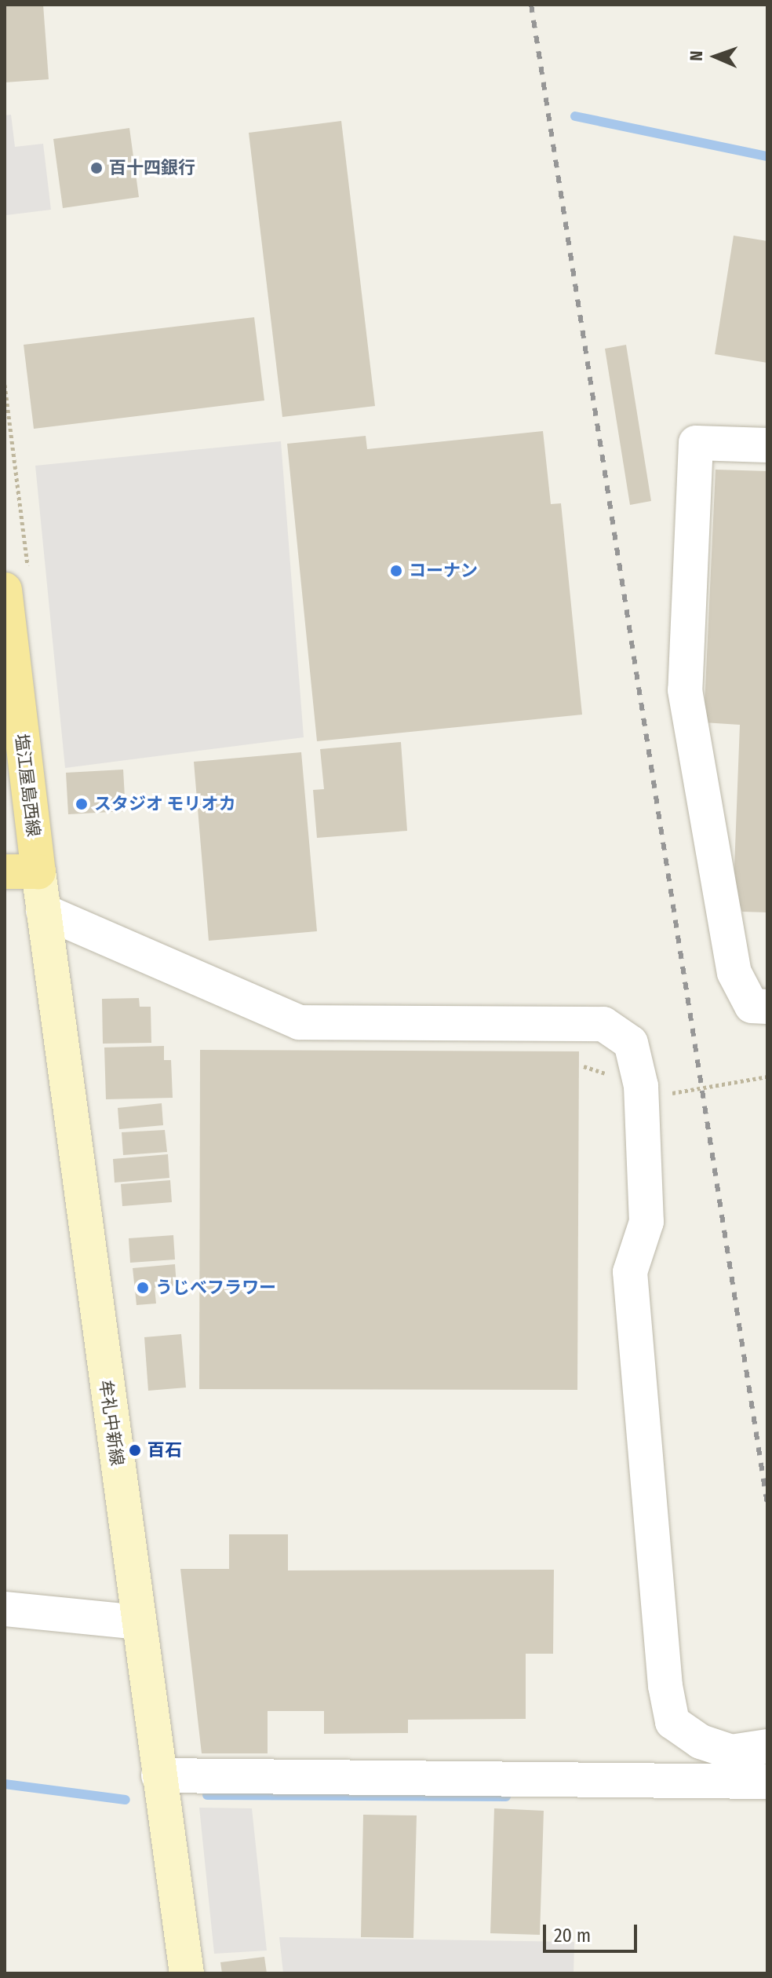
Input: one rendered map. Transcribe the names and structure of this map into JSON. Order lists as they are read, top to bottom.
{
  "streets": {
    "main road": ["塩江屋島西線", "牟礼中新線"]
  },
  "crossings": [
    ["塩江屋島西線", "牟礼中新線"]
  ],
  "places": [
    "百十四銀行",
    "コーナン",
    "スタジオ モリオカ",
    "うじべフラワー",
    "百石"
  ],
  "scale_bar": "20 m",
  "north": "left"
}
